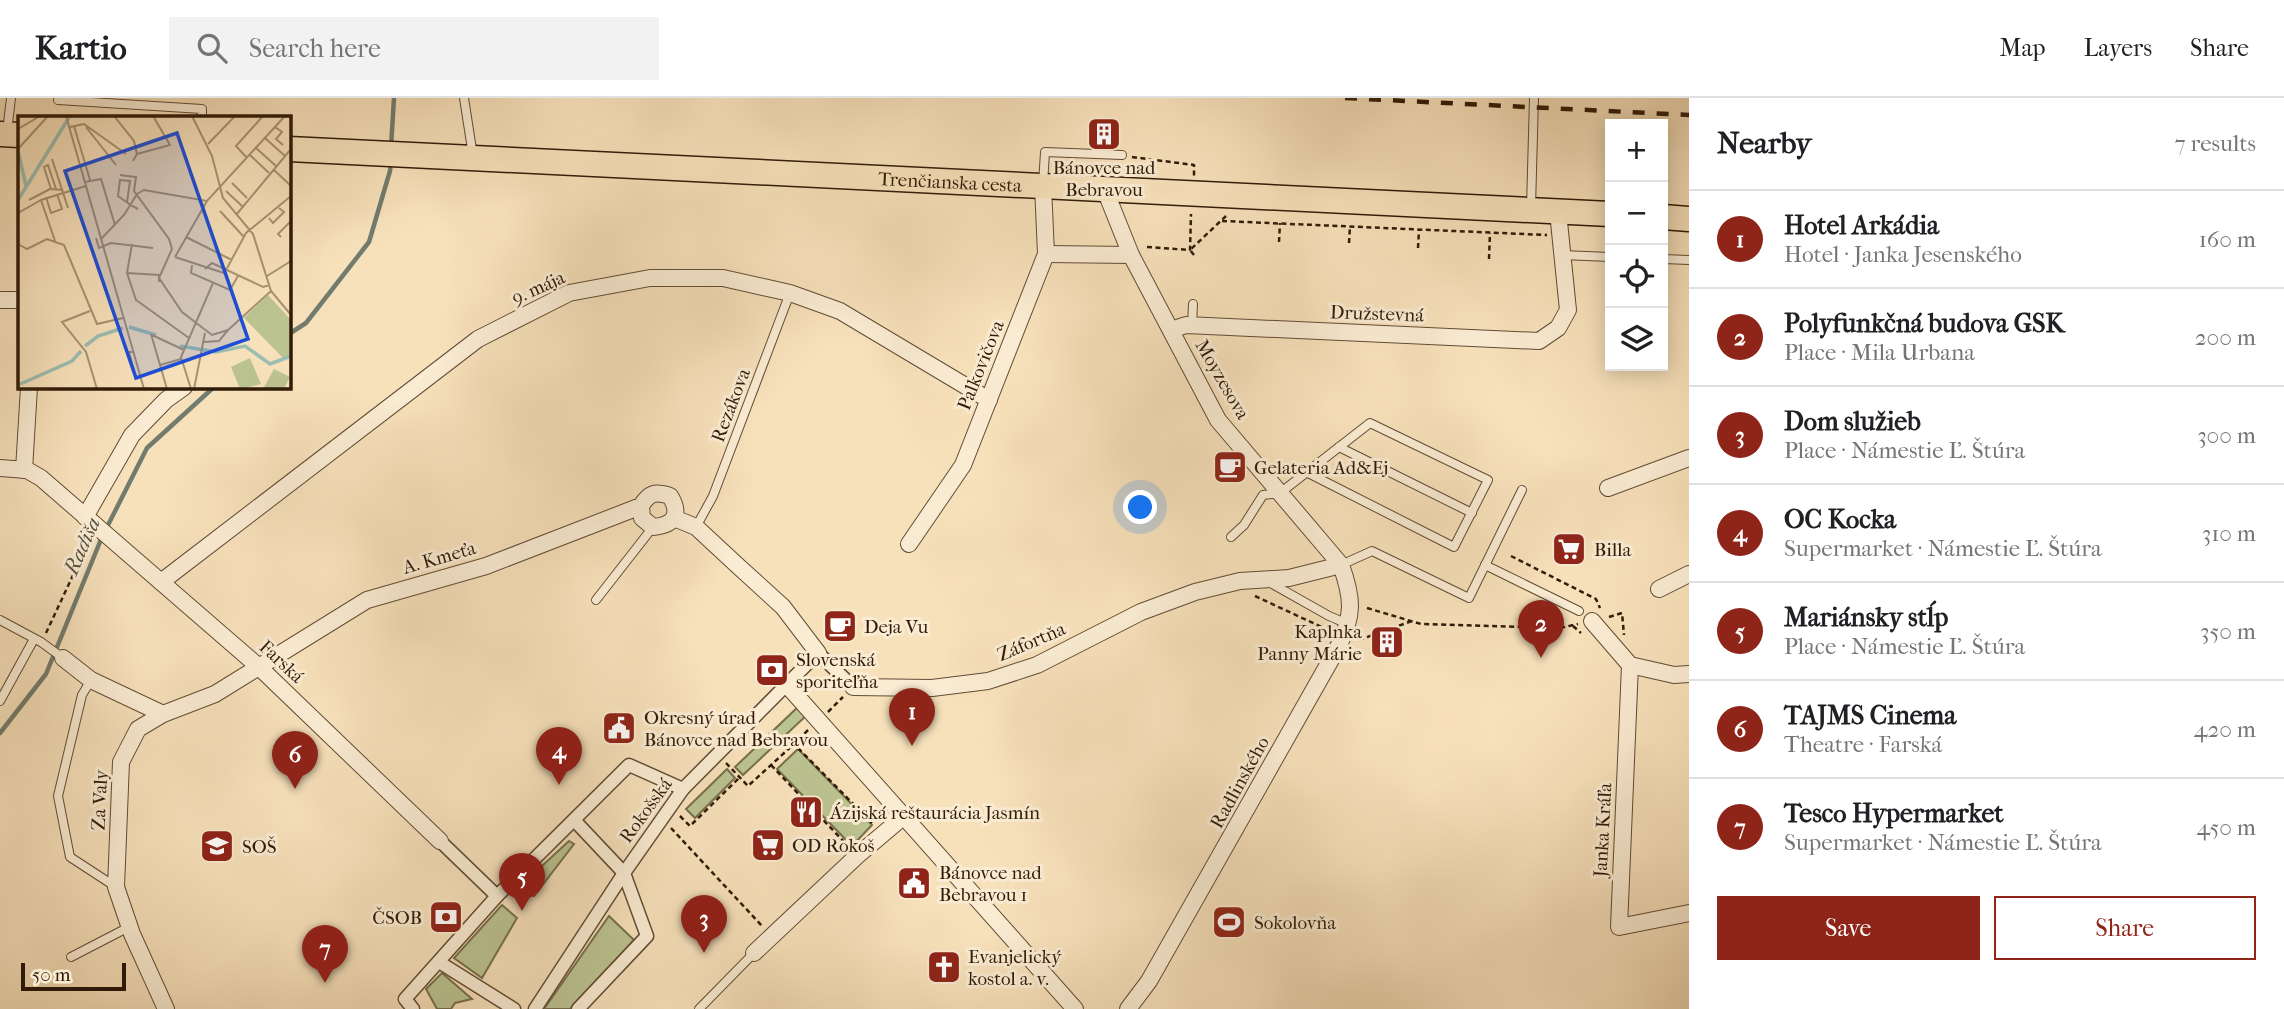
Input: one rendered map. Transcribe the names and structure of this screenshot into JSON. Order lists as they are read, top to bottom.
{
  "streets": {
    "main road": ["Trenčianska cesta"],
    "street": [
      "9. mája",
      "Družstevná",
      "Palkovičova",
      "Moyzesova",
      "A. Kmeťa",
      "Záfortňa",
      "Farská",
      "Radlinského",
      "Za Valy",
      "Rokošská",
      "Janka Kráľa"
    ],
    "lane": ["Rezákova"]
  },
  "crossings": [
    ["Trenčianska cesta", "Palkovičova"],
    ["Trenčianska cesta", "Moyzesova"],
    ["9. mája", "Palkovičova"],
    ["9. mája", "Rezákova"],
    ["9. mája", "Farská"],
    ["Družstevná", "Moyzesova"],
    ["Moyzesova", "Záfortňa"],
    ["Moyzesova", "Radlinského"],
    ["A. Kmeťa", "Farská"],
    ["A. Kmeťa", "Za Valy"],
    ["Záfortňa", "Radlinského"],
    ["Farská", "Za Valy"]
  ],
  "water": ["Radiša"],
  "places": {
    "building": ["Bánovce nad Bebravou", "Kaplnka Panny Márie"],
    "cafe": ["Gelateria Ad&Ej", "Deja Vu"],
    "supermarket": ["Billa", "OD Rokoš"],
    "bank": ["Slovenská sporiteľňa", "ČSOB"],
    "public building": ["Okresný úrad Bánovce nad Bebravou", "Bánovce nad Bebravou 1"],
    "restaurant": ["Ázijská reštaurácia Jasmín"],
    "school or university": ["SOŠ"],
    "sports": ["Sokolovňa"],
    "church": ["Evanjelický kostol a. v."]
  },
  "scale_bar": "50 m",
  "page": {
    "header": "Kartio",
    "search": "Search here",
    "nav": ["Map", "Layers", "Share"],
    "heading": ["Nearby", "7 results"],
    "map_buttons": ["+", "−"],
    "list": [
      {
        "mark": "1",
        "name": "Hotel Arkádia",
        "note": "Hotel · Janka Jesenského",
        "value": "160 m"
      },
      {
        "mark": "2",
        "name": "Polyfunkčná budova GSK",
        "note": "Place · Mila Urbana",
        "value": "200 m"
      },
      {
        "mark": "3",
        "name": "Dom služieb",
        "note": "Place · Námestie Ľ. Štúra",
        "value": "300 m"
      },
      {
        "mark": "4",
        "name": "OC Kocka",
        "note": "Supermarket · Námestie Ľ. Štúra",
        "value": "310 m"
      },
      {
        "mark": "5",
        "name": "Mariánsky stĺp",
        "note": "Place · Námestie Ľ. Štúra",
        "value": "350 m"
      },
      {
        "mark": "6",
        "name": "TAJMS Cinema",
        "note": "Theatre · Farská",
        "value": "420 m"
      },
      {
        "mark": "7",
        "name": "Tesco Hypermarket",
        "note": "Supermarket · Námestie Ľ. Štúra",
        "value": "450 m"
      }
    ],
    "pins": [
      "2",
      "1",
      "4",
      "6",
      "5",
      "3",
      "7"
    ],
    "buttons": ["Save", "Share"],
    "scale": "50 m"
  }
}
